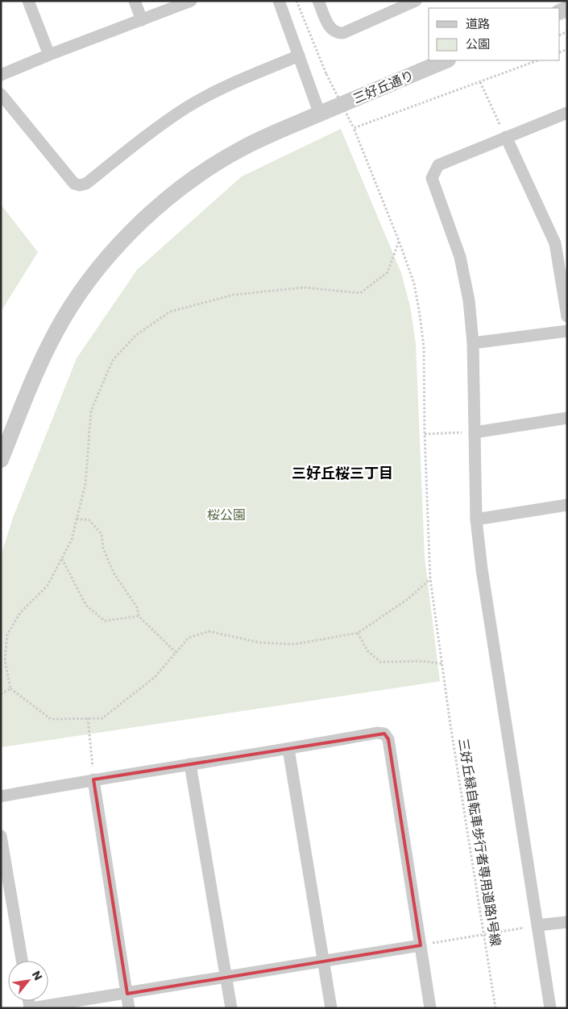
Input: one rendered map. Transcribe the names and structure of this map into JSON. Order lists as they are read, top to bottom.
{
  "streets": {
    "street": ["三好丘通り"],
    "path": ["三好丘緑自転車歩行者専用道路1号線"]
  },
  "districts": ["三好丘桜三丁目"],
  "parks": ["桜公園"],
  "legend": ["道路", "公園"],
  "north": "top right"
}
